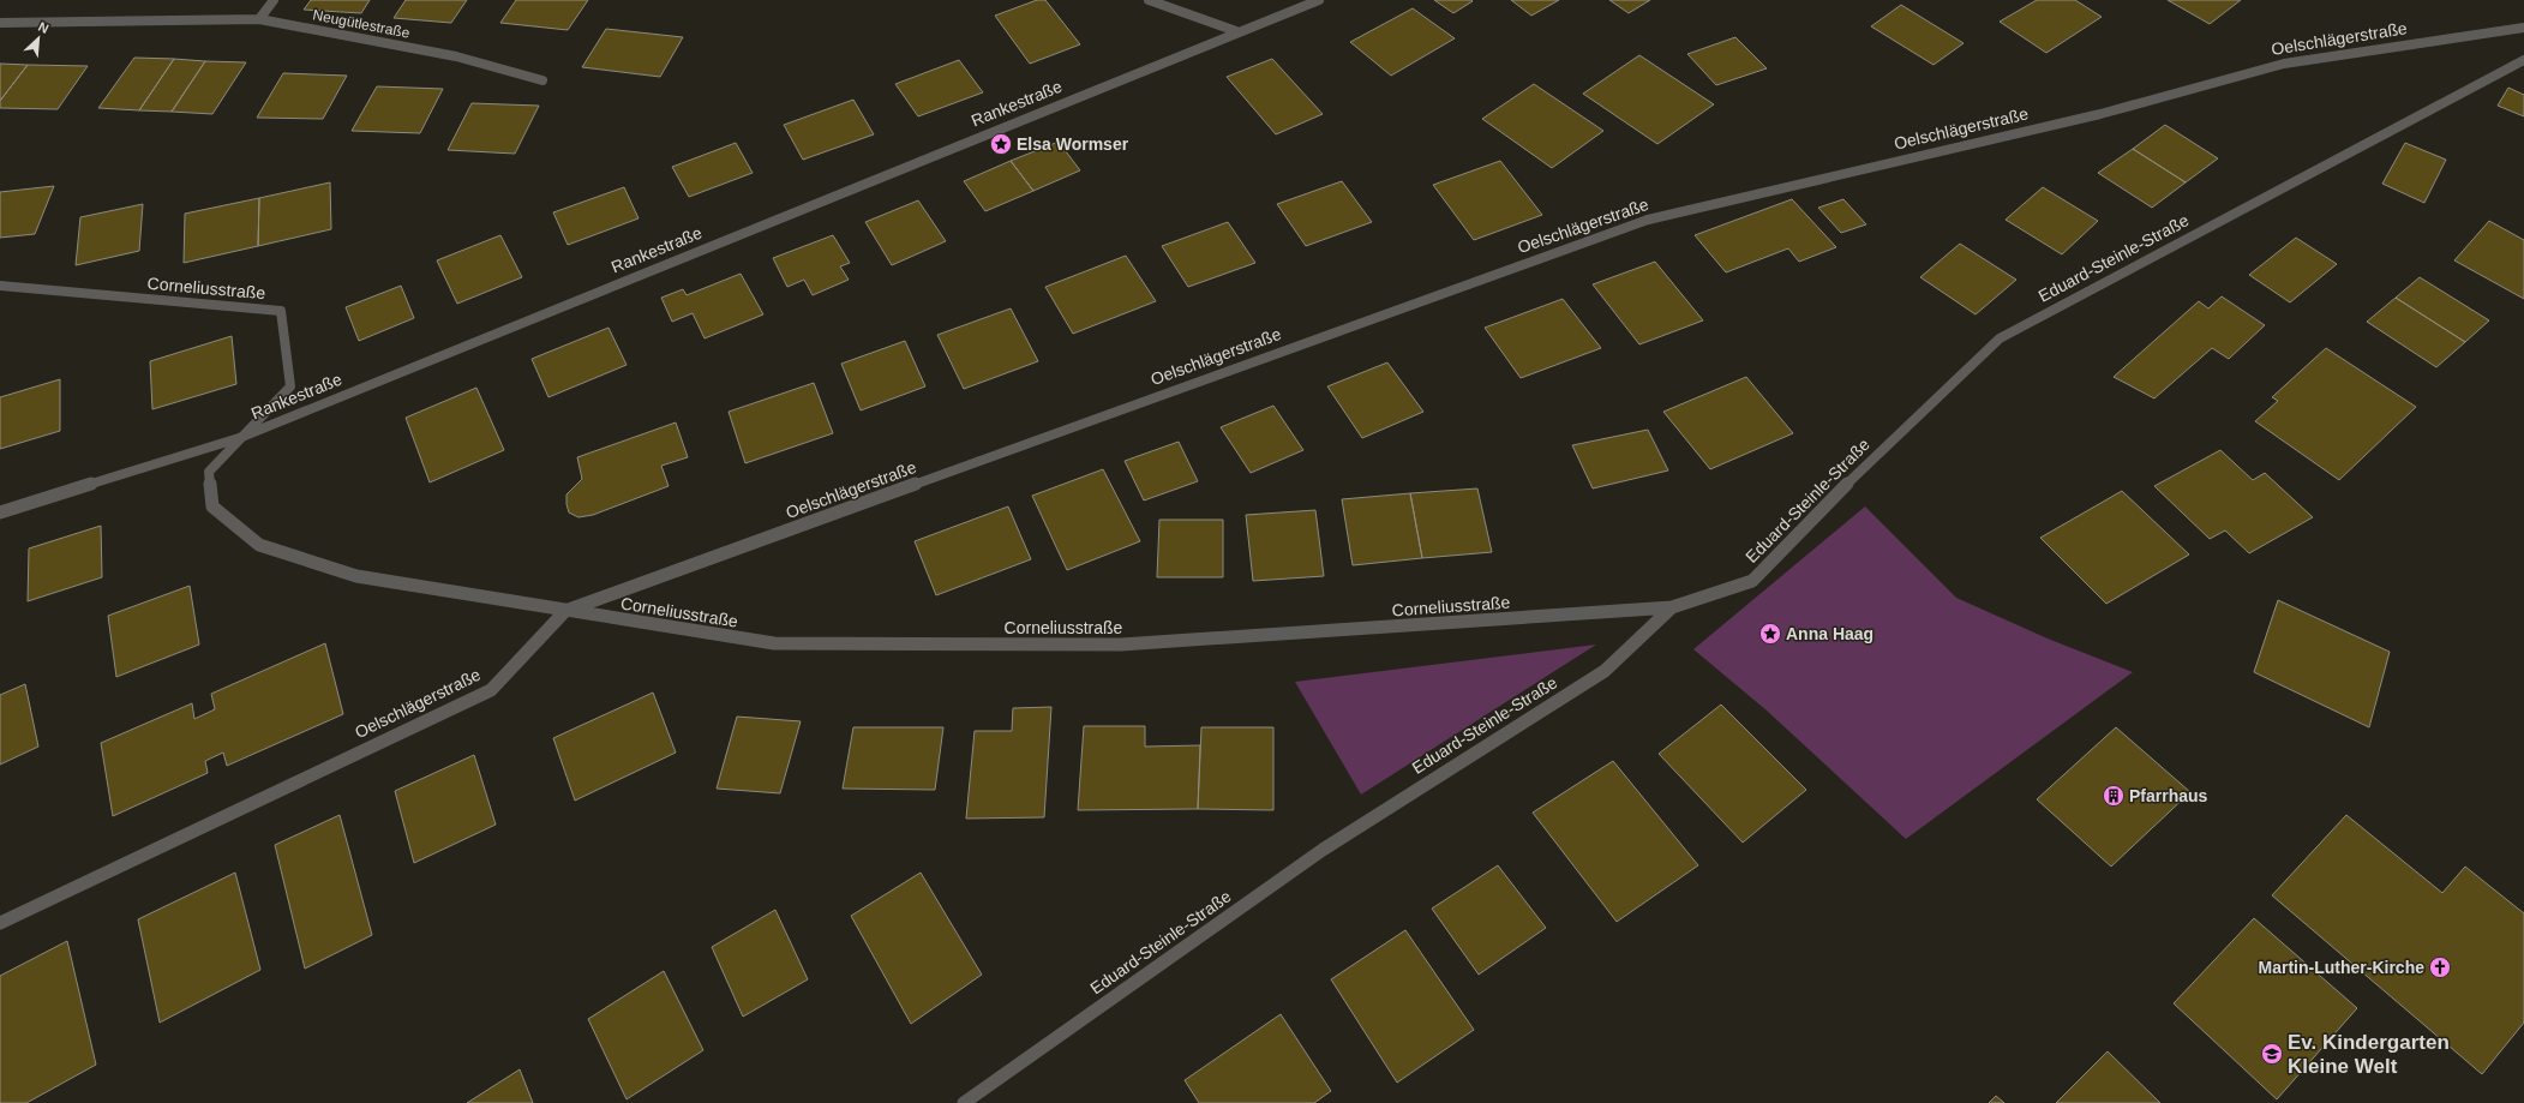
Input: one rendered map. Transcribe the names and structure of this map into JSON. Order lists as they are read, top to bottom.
{
  "streets": {
    "street": [
      "Neugütlestraße",
      "Oelschlägerstraße",
      "Rankestraße",
      "Eduard-Steinle-Straße",
      "Corneliusstraße"
    ]
  },
  "crossings": [
    ["Oelschlägerstraße", "Corneliusstraße"],
    ["Rankestraße", "Corneliusstraße"],
    ["Eduard-Steinle-Straße", "Corneliusstraße"]
  ],
  "places": {
    "place": ["Elsa Wormser", "Anna Haag"],
    "building": ["Pfarrhaus"],
    "church": ["Martin-Luther-Kirche"],
    "school or university": ["Ev. Kindergarten Kleine Welt"]
  },
  "north": "top right"
}
